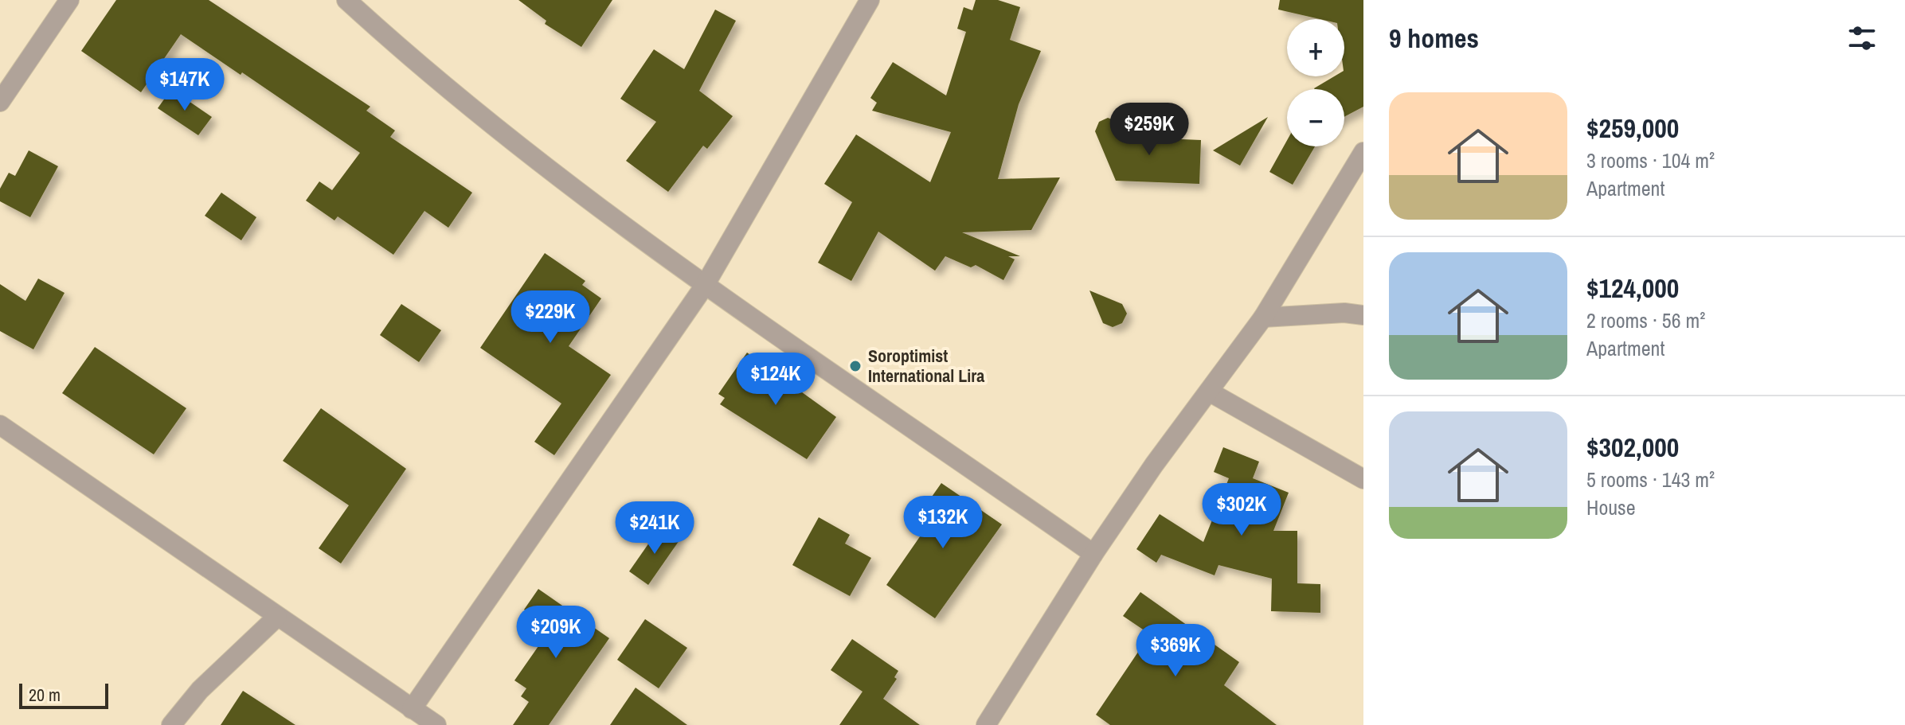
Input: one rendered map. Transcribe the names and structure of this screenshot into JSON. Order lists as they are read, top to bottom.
{
  "places": ["Soroptimist International Lira"],
  "scale_bar": "20 m",
  "page": {
    "heading": "9 homes",
    "map_buttons": ["+", "−"],
    "price": [
      "$147K",
      "$259K",
      "$229K",
      "$124K",
      "$302K",
      "$132K",
      "$241K",
      "$209K",
      "$369K"
    ],
    "list": [
      {
        "name": "$259,000",
        "note": "3 rooms · 104 m² · Apartment"
      },
      {
        "name": "$124,000",
        "note": "2 rooms · 56 m² · Apartment"
      },
      {
        "name": "$302,000",
        "note": "5 rooms · 143 m² · House"
      }
    ],
    "scale": "20 m"
  }
}
